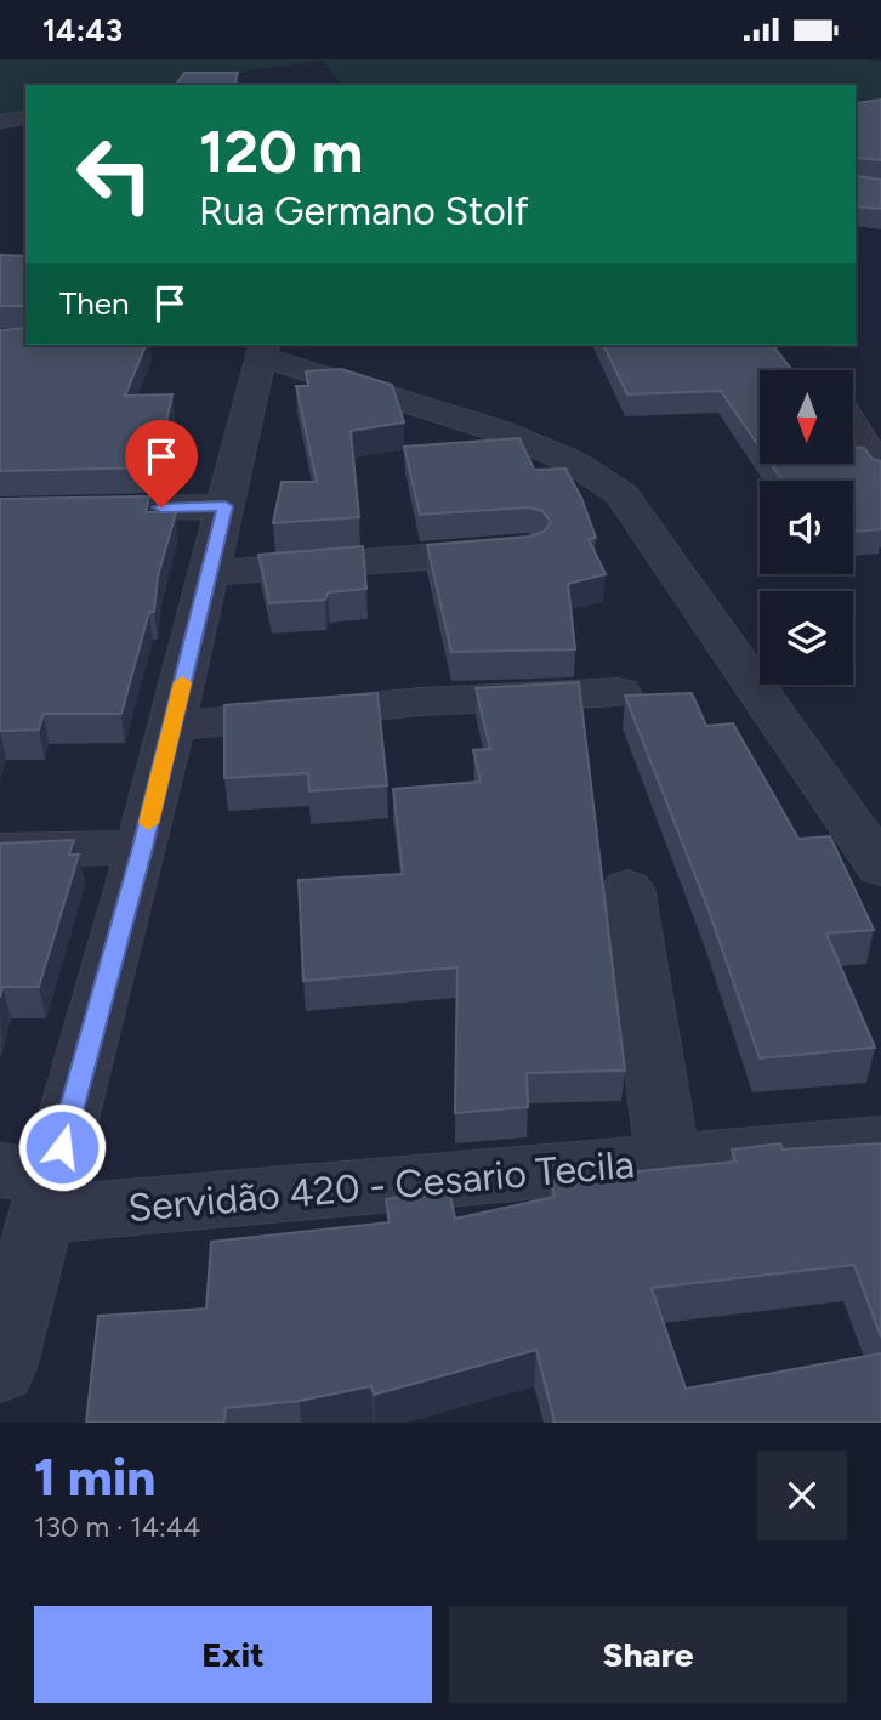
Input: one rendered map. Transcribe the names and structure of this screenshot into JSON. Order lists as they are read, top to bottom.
{
  "streets": {
    "street": ["Servidão 420 - Cesario Tecila"]
  },
  "north": "bottom",
  "page": {
    "status": "14:43",
    "turn": ["120 m", "Rua Germano Stolf"],
    "then": "Then",
    "heading": ["1 min", "130 m · 14:44"],
    "buttons": ["Exit", "Share"]
  }
}
